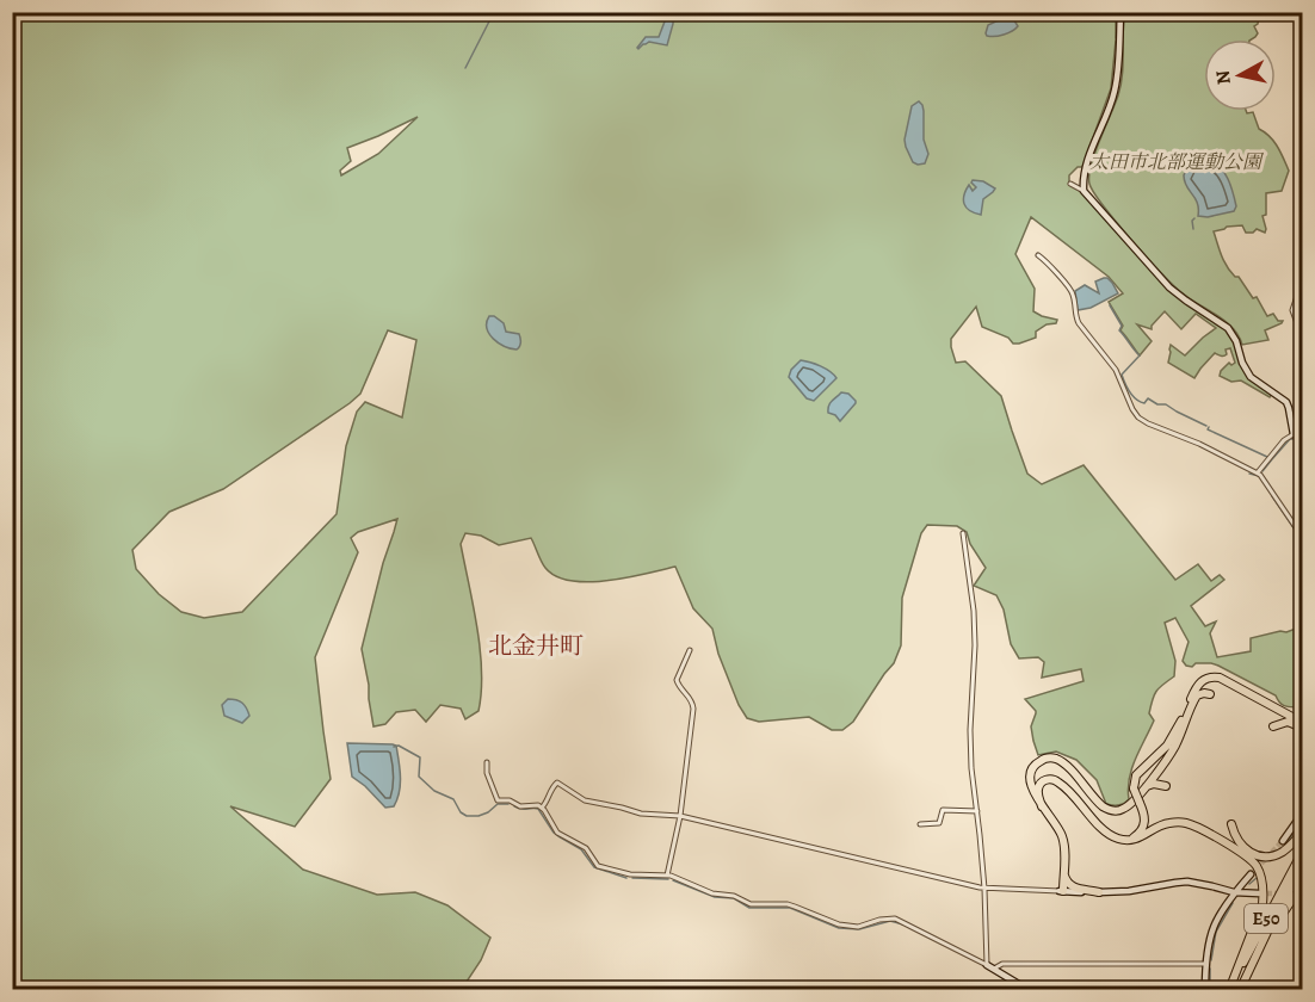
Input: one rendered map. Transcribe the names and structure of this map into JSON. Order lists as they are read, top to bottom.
{
  "streets": {
    "highway": ["E50"]
  },
  "districts": ["北金井町"],
  "parks": ["太田市北部運動公園"],
  "north": "left"
}
